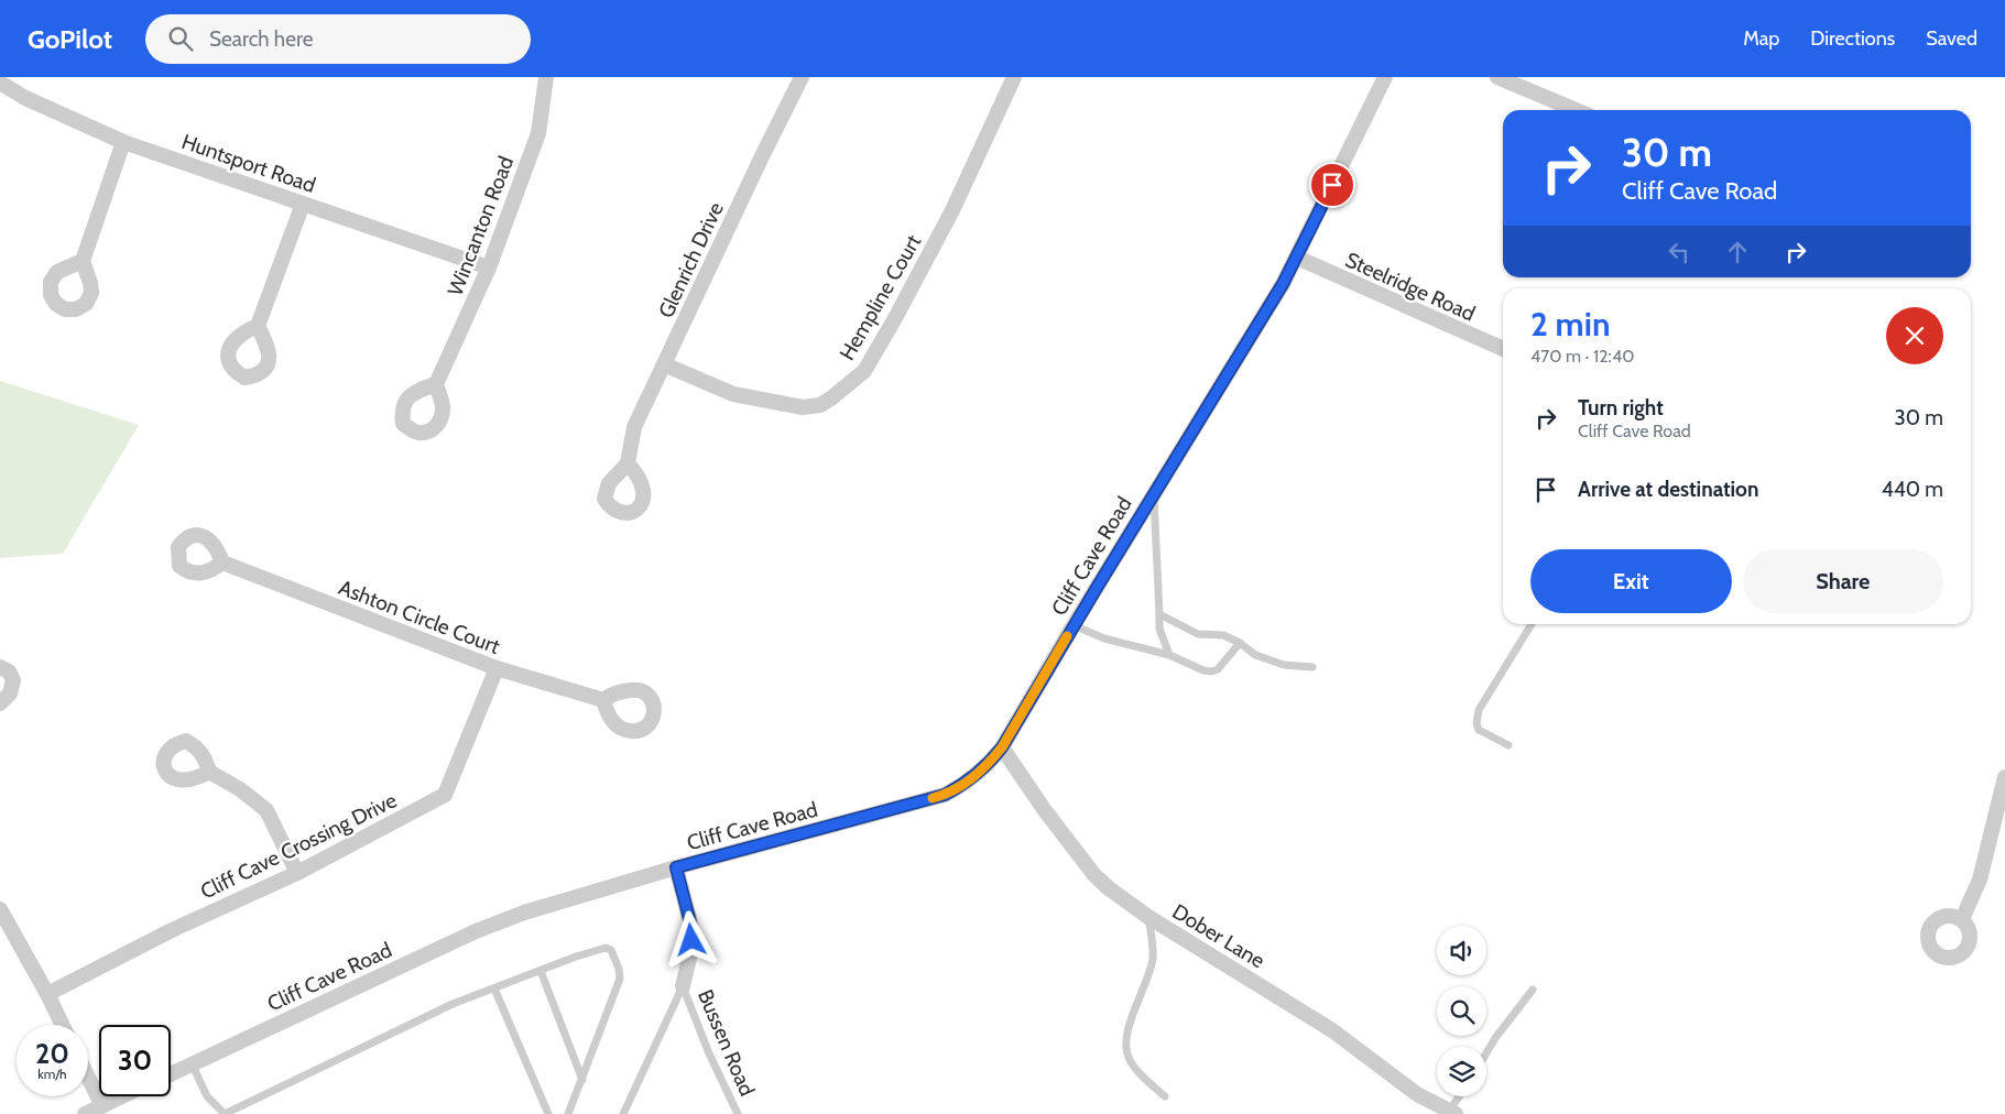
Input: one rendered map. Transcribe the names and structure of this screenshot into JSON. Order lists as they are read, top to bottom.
{
  "streets": {
    "street": [
      "Huntsport Road",
      "Wincanton Road",
      "Glenrich Drive",
      "Steelridge Road",
      "Hempline Court",
      "Cliff Cave Road",
      "Ashton Circle Court",
      "Cliff Cave Crossing Drive",
      "Dober Lane"
    ],
    "lane": ["Bussen Road"]
  },
  "crossings": [
    ["Huntsport Road", "Wincanton Road"],
    ["Glenrich Drive", "Hempline Court"],
    ["Steelridge Road", "Cliff Cave Road"],
    ["Cliff Cave Road", "Dober Lane"],
    ["Cliff Cave Road", "Bussen Road"],
    ["Ashton Circle Court", "Cliff Cave Crossing Drive"]
  ],
  "page": {
    "header": "GoPilot",
    "search": "Search here",
    "nav": ["Map", "Directions", "Saved"],
    "turn": ["30 m", "Cliff Cave Road"],
    "heading": ["2 min", "470 m · 12:40"],
    "list": [
      {
        "name": "Turn right",
        "note": "Cliff Cave Road",
        "value": "30 m"
      },
      {
        "name": "Arrive at destination",
        "value": "440 m"
      }
    ],
    "buttons": ["Exit", "Share"],
    "speed": "20 km/h",
    "limit": "30"
  }
}
